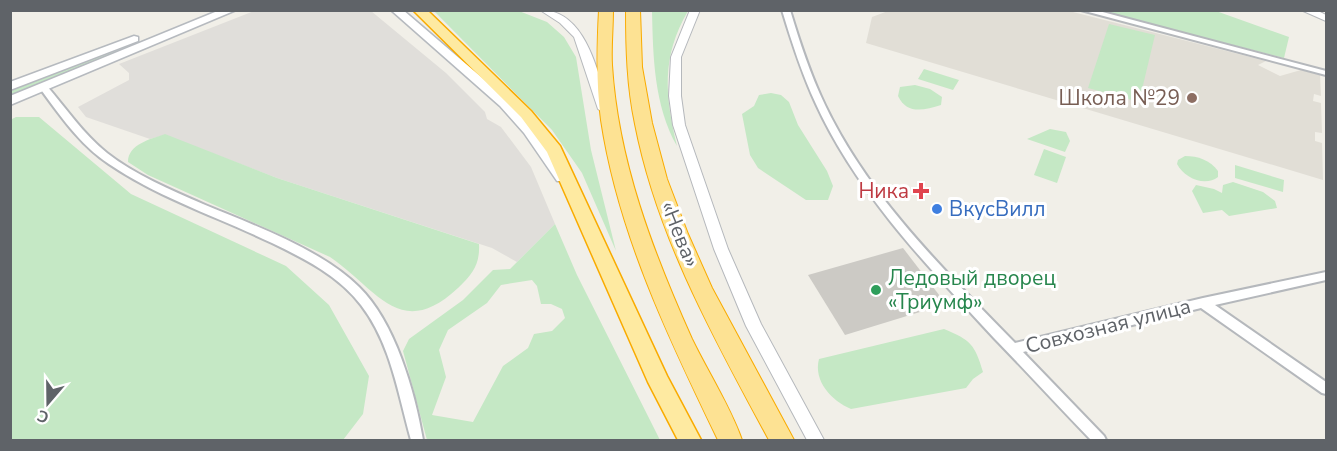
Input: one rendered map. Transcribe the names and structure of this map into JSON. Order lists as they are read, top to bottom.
{
  "streets": {
    "highway": ["«Нева»"],
    "street": ["Совхозная улица"]
  },
  "places": {
    "other": ["Школа №29", "ВкусВилл", "Ледовый дворец «Триумф»"],
    "health": ["Ника"]
  },
  "north": "bottom"
}
